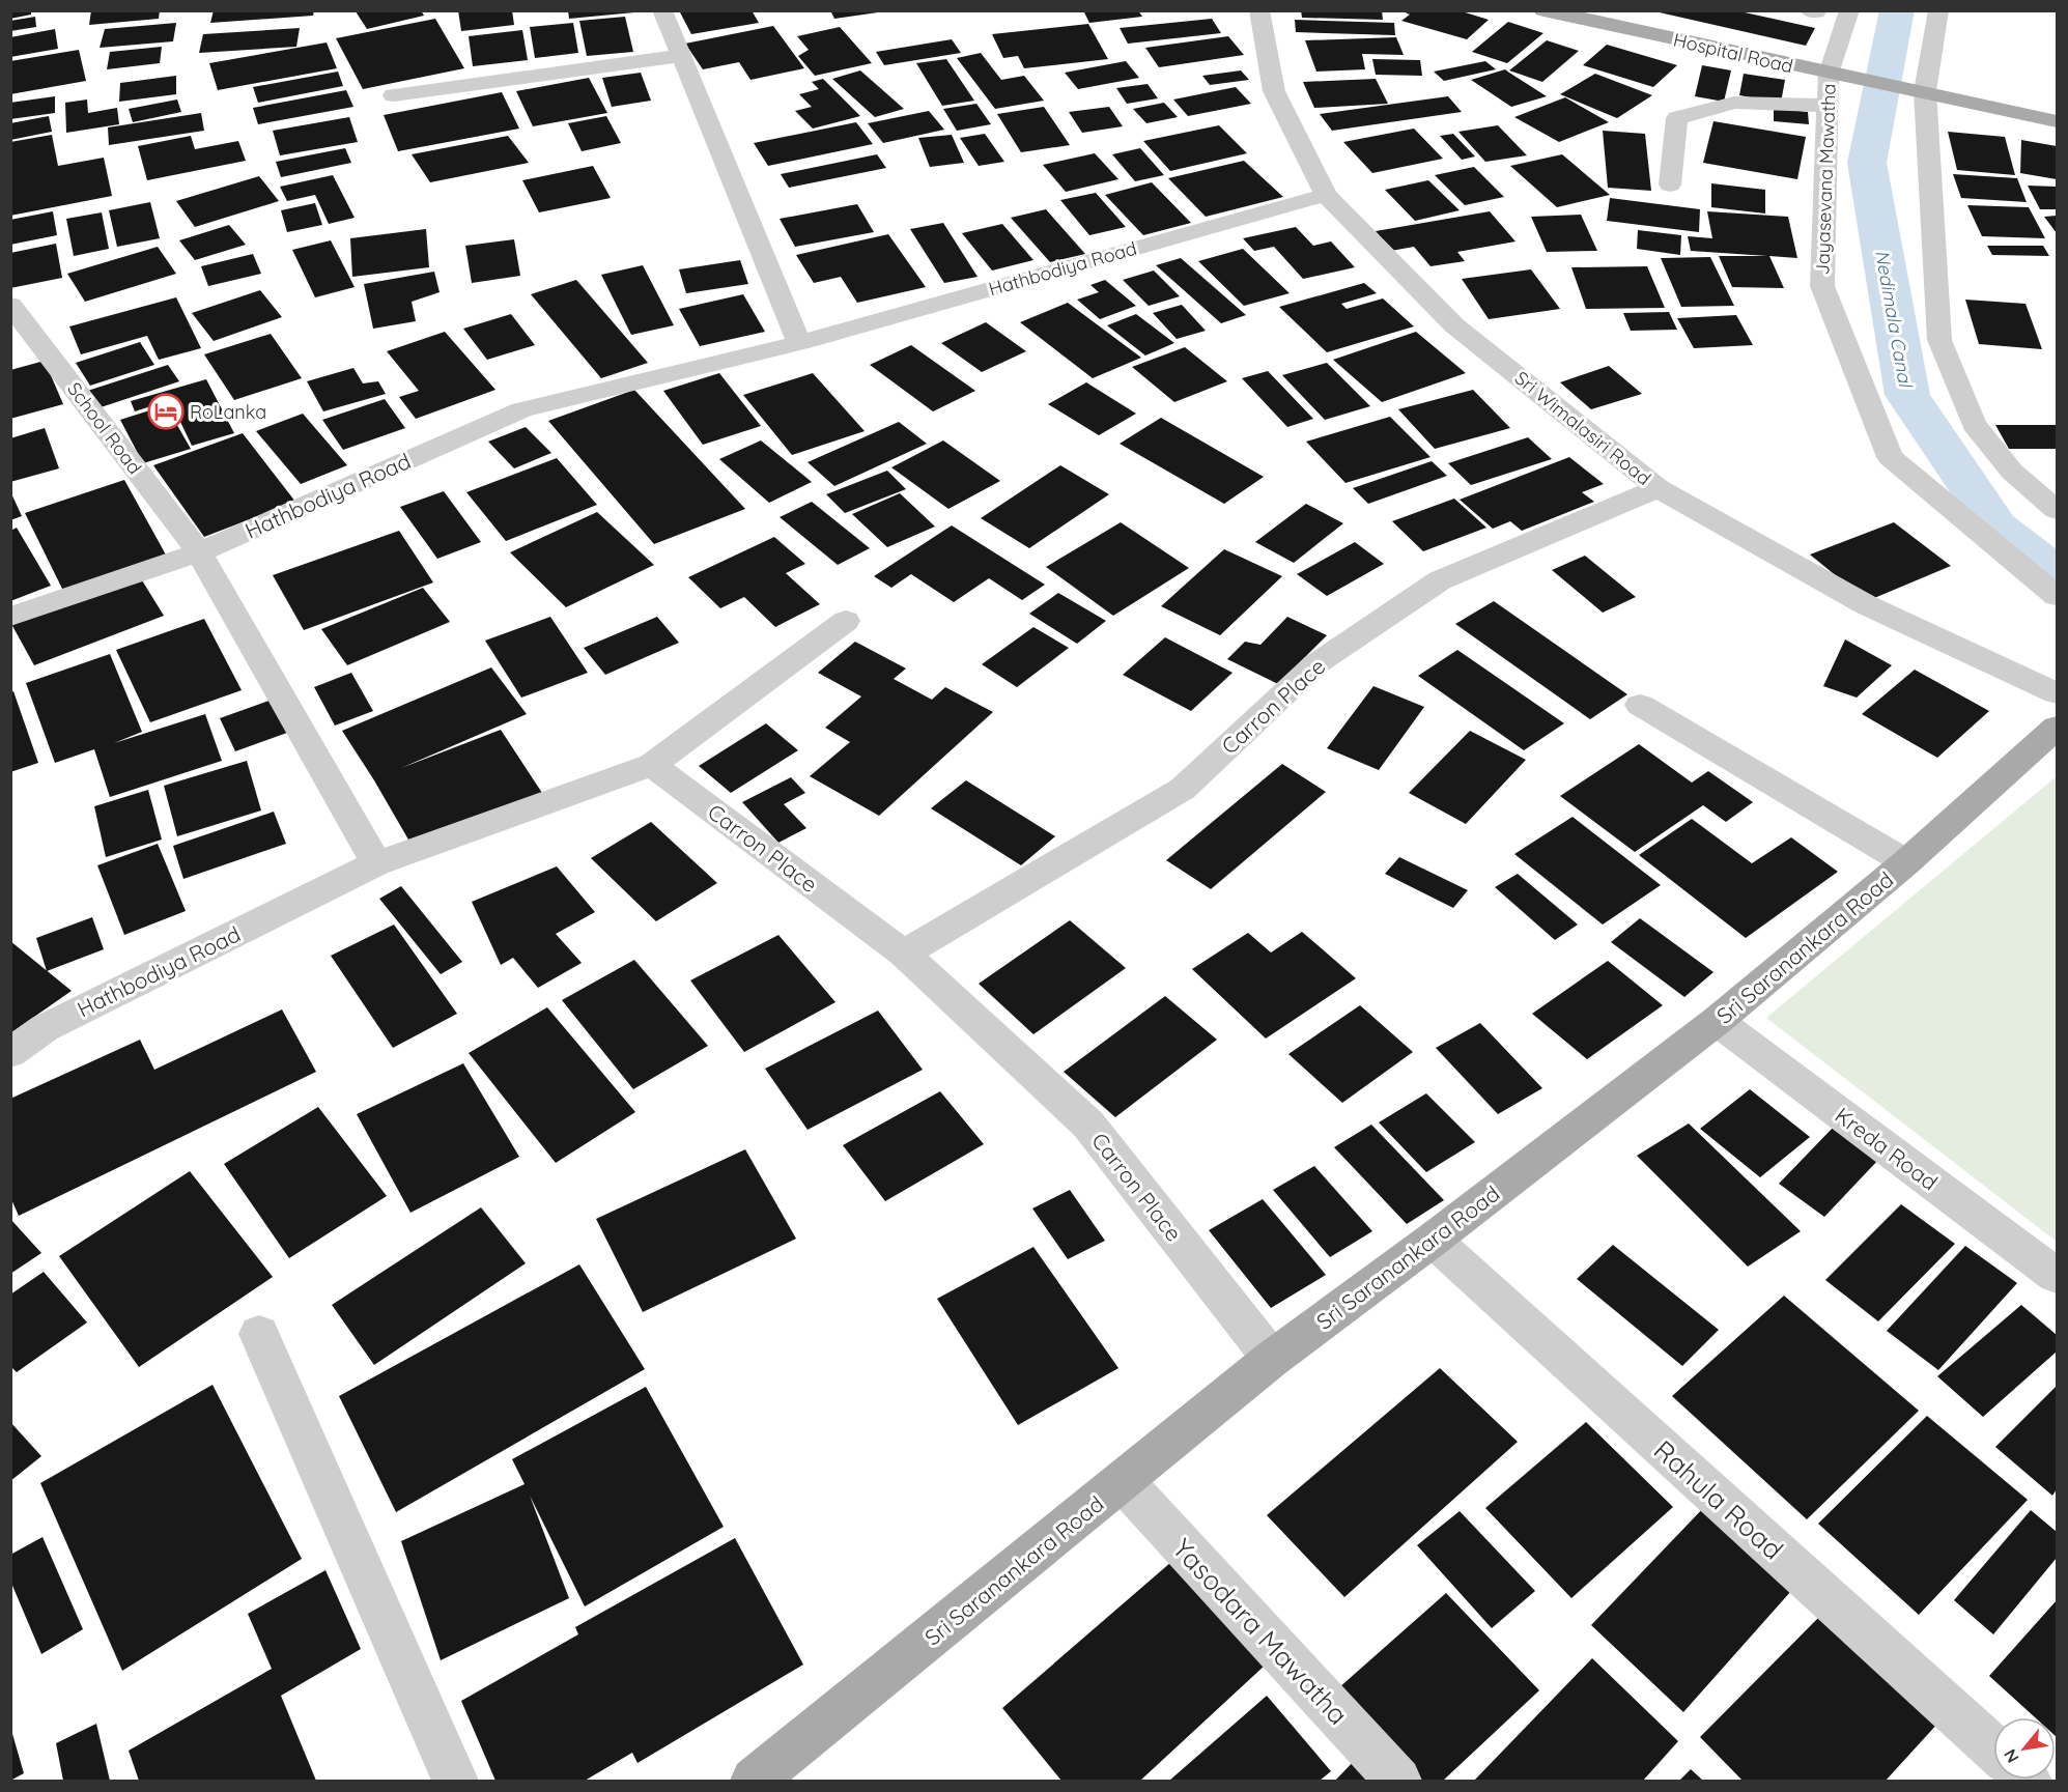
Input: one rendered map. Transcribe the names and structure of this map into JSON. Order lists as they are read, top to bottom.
{
  "streets": {
    "main road": ["Hospital Road", "Sri Saranankara Road"],
    "street": [
      "Jayasevana Mawatha",
      "Hathbodiya Road",
      "School Road",
      "Sri Wimalasiri Road",
      "Carron Place",
      "Kreda Road",
      "Rahula Road",
      "Yasodara Mawatha"
    ]
  },
  "crossings": [
    ["Hospital Road", "Jayasevana Mawatha"],
    ["Hathbodiya Road", "School Road"],
    ["Hathbodiya Road", "Sri Wimalasiri Road"],
    ["Hathbodiya Road", "Carron Place"],
    ["Sri Wimalasiri Road", "Carron Place"],
    ["Carron Place", "Sri Saranankara Road"],
    ["Sri Saranankara Road", "Kreda Road"],
    ["Sri Saranankara Road", "Rahula Road"],
    ["Sri Saranankara Road", "Yasodara Mawatha"]
  ],
  "water": ["Nedimala Canal"],
  "places": {
    "hotel": ["RoLanka"]
  },
  "north": "bottom left"
}
